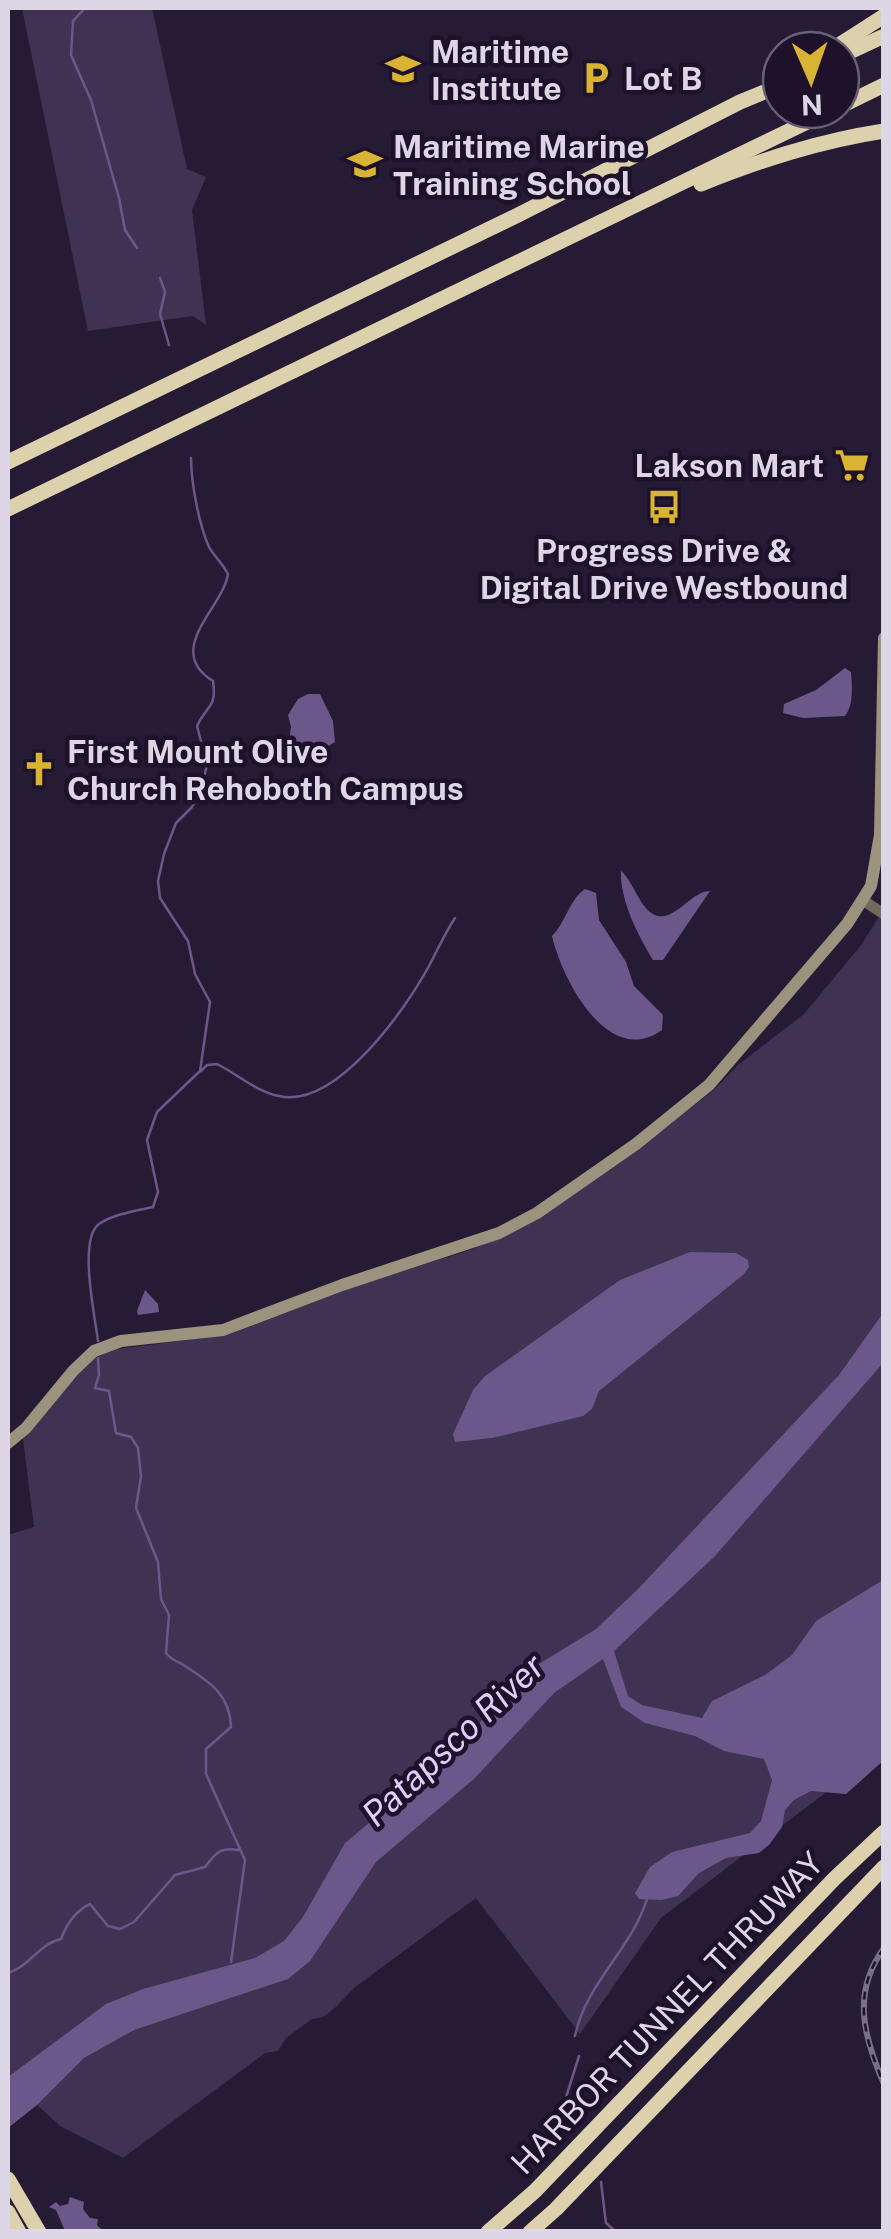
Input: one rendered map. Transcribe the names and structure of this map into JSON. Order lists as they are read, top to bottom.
{
  "streets": {
    "highway": ["HARBOR TUNNEL THRUWAY"]
  },
  "water": ["Patapsco River"],
  "places": {
    "school or university": ["Maritime Institute", "Maritime Marine Training School"],
    "parking": ["Lot B"],
    "supermarket": ["Lakson Mart"],
    "bus stop": ["Progress Drive & Digital Drive Westbound"],
    "church": ["First Mount Olive Church Rehoboth Campus"]
  },
  "north": "bottom"
}
